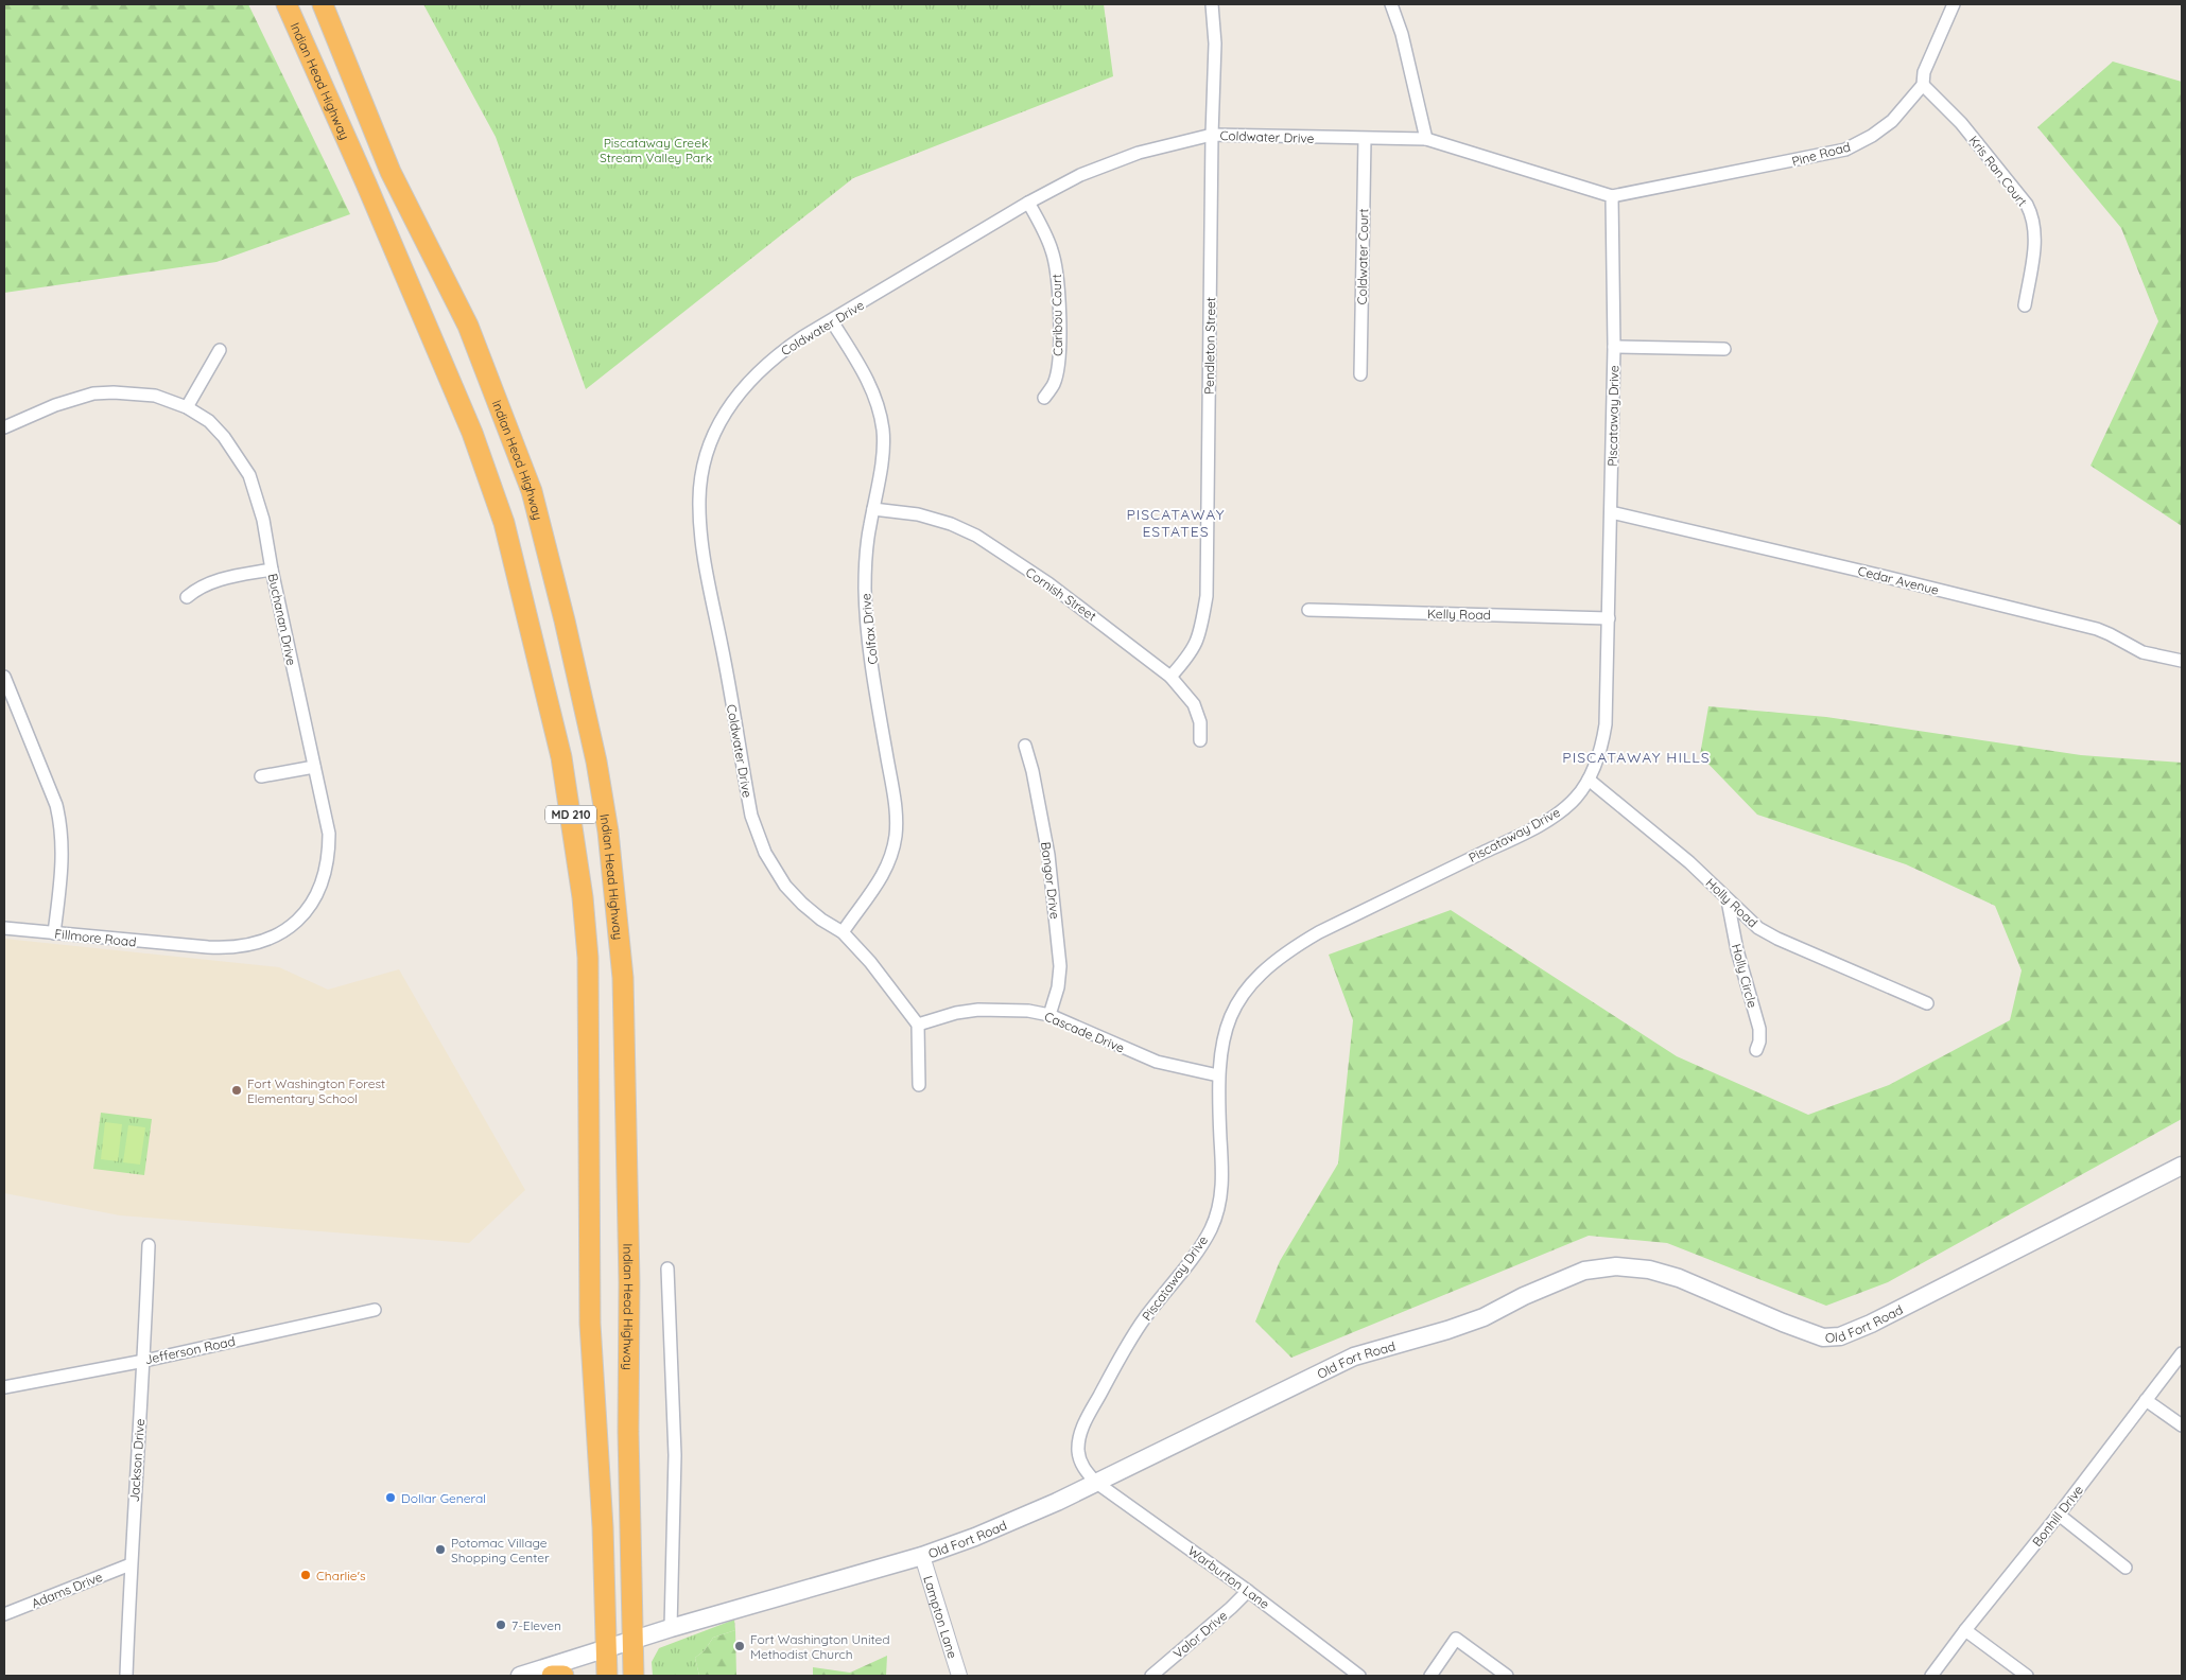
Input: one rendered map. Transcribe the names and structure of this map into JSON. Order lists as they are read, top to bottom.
{
  "streets": {
    "highway": ["Indian Head Highway", "MD 210"],
    "main road": ["Old Fort Road"],
    "street": [
      "Coldwater Drive",
      "Pine Road",
      "Kris Ran Court",
      "Coldwater Court",
      "Caribou Court",
      "Pendleton Street",
      "Piscataway Drive",
      "Cedar Avenue",
      "Cornish Street",
      "Kelly Road",
      "Buchanan Drive",
      "Colfax Drive",
      "Bangor Drive",
      "Holly Road",
      "Fillmore Road",
      "Holly Circle",
      "Cascade Drive",
      "Jefferson Road",
      "Jackson Drive",
      "Bonhill Drive",
      "Warburton Lane",
      "Adams Drive",
      "Lampton Lane",
      "Valor Drive"
    ]
  },
  "crossings": [
    ["Indian Head Highway", "Old Fort Road"],
    ["Coldwater Drive", "Coldwater Court"],
    ["Coldwater Drive", "Caribou Court"],
    ["Coldwater Drive", "Pendleton Street"],
    ["Coldwater Drive", "Colfax Drive"],
    ["Coldwater Drive", "Cascade Drive"],
    ["Pine Road", "Kris Ran Court"],
    ["Pine Road", "Piscataway Drive"],
    ["Pendleton Street", "Cornish Street"],
    ["Piscataway Drive", "Cedar Avenue"],
    ["Piscataway Drive", "Kelly Road"],
    ["Piscataway Drive", "Holly Road"],
    ["Piscataway Drive", "Cascade Drive"],
    ["Piscataway Drive", "Old Fort Road"],
    ["Piscataway Drive", "Warburton Lane"],
    ["Cornish Street", "Colfax Drive"],
    ["Buchanan Drive", "Fillmore Road"],
    ["Bangor Drive", "Cascade Drive"],
    ["Holly Road", "Holly Circle"],
    ["Old Fort Road", "Warburton Lane"],
    ["Old Fort Road", "Lampton Lane"],
    ["Jefferson Road", "Jackson Drive"],
    ["Jackson Drive", "Adams Drive"],
    ["Warburton Lane", "Valor Drive"]
  ],
  "districts": ["PISCATAWAY ESTATES", "PISCATAWAY HILLS"],
  "parks": ["Piscataway Creek Stream Valley Park"],
  "places": [
    "Fort Washington Forest Elementary School",
    "Dollar General",
    "Potomac Village Shopping Center",
    "Charlie's",
    "7-Eleven",
    "Fort Washington United Methodist Church"
  ]
}
